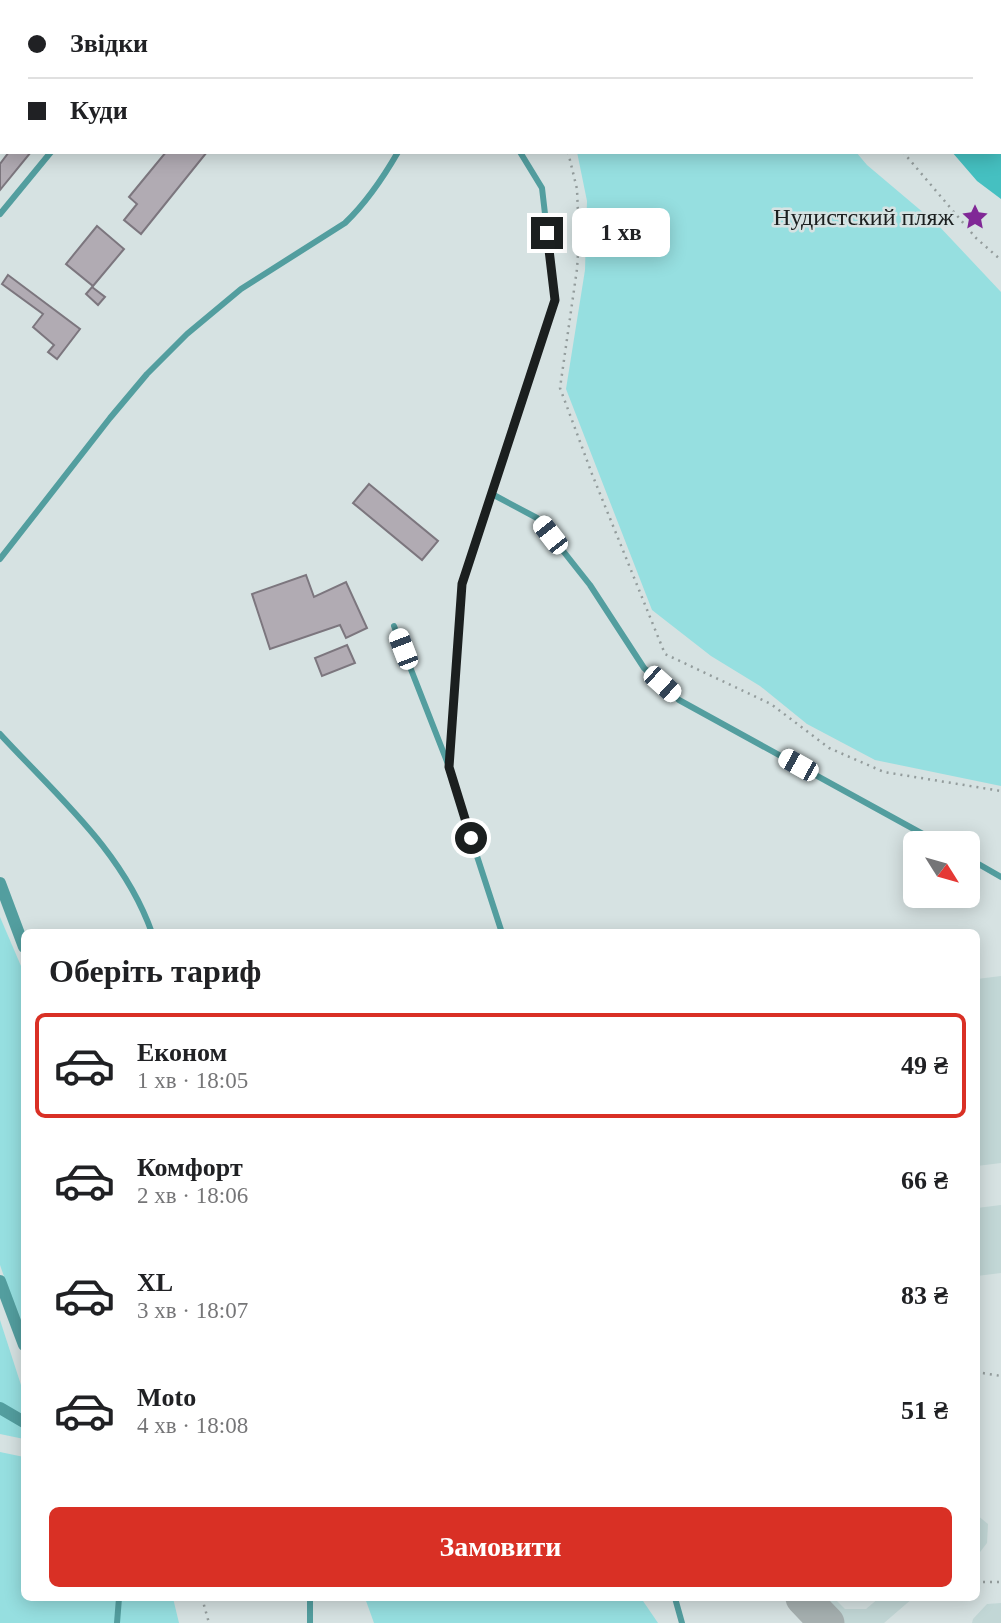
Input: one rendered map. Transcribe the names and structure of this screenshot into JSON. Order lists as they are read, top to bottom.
{
  "places": {
    "place": ["Нудистский пляж"]
  },
  "north": "bottom right",
  "page": {
    "banner": ["Звідки", "Куди"],
    "bubble": "1 хв",
    "heading": "Оберіть тариф",
    "list": [
      {
        "name": "Економ",
        "note": "1 хв · 18:05",
        "value": "49 ₴"
      },
      {
        "name": "Комфорт",
        "note": "2 хв · 18:06",
        "value": "66 ₴"
      },
      {
        "name": "XL",
        "note": "3 хв · 18:07",
        "value": "83 ₴"
      },
      {
        "name": "Moto",
        "note": "4 хв · 18:08",
        "value": "51 ₴"
      }
    ],
    "buttons": "Замовити"
  }
}
